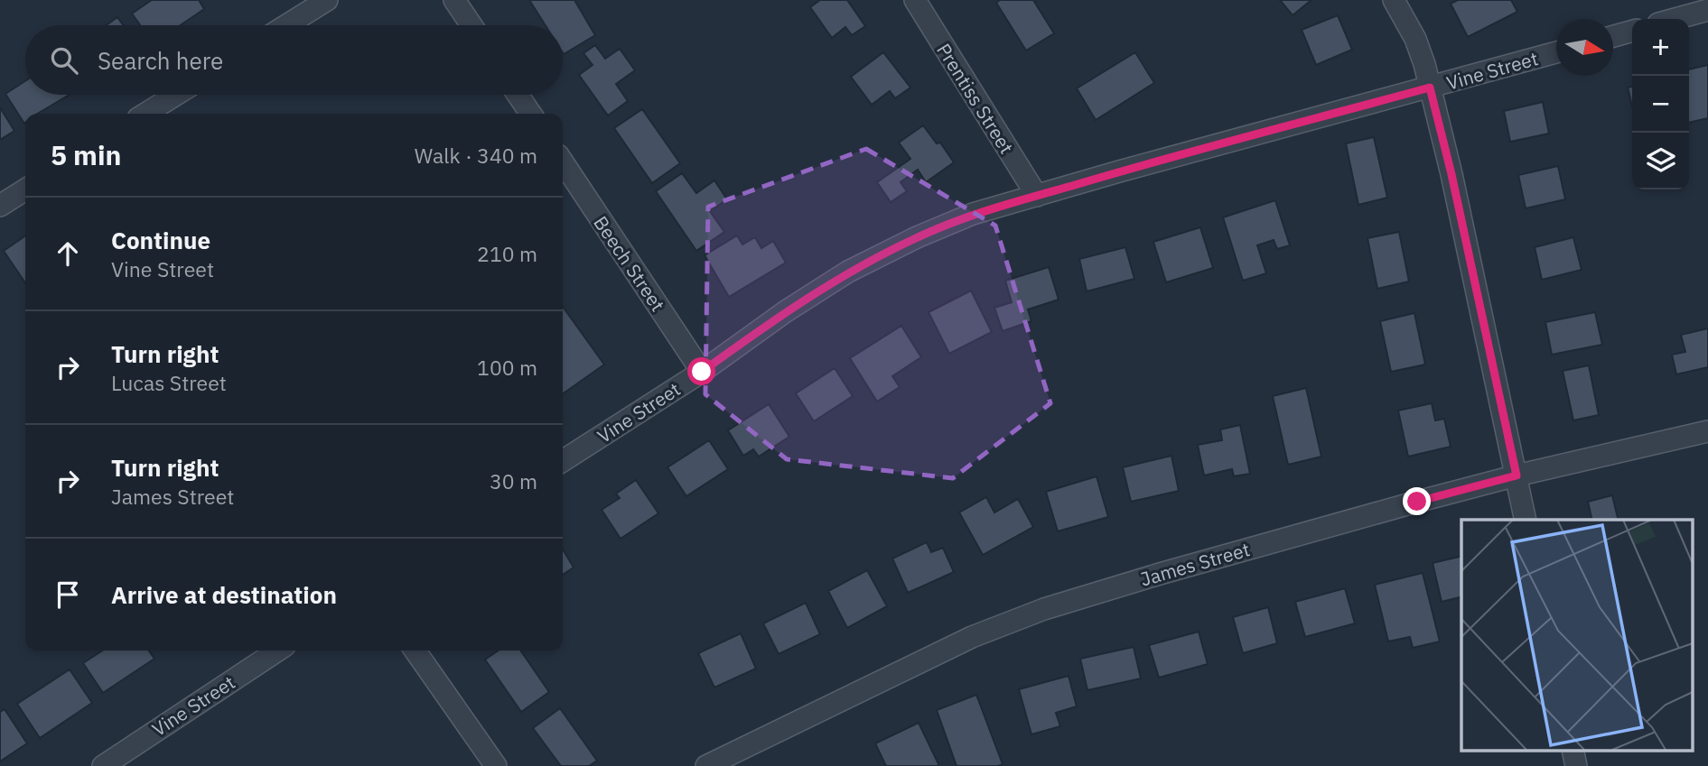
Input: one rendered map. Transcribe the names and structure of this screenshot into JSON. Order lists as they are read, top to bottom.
{
  "streets": {
    "street": [
      "Vine Street",
      "Prentiss Street",
      "Beech Street",
      "James Street"
    ]
  },
  "crossings": [
    ["Vine Street", "Prentiss Street"],
    ["Vine Street", "Beech Street"]
  ],
  "north": "right",
  "page": {
    "map_buttons": ["+", "−"],
    "search": "Search here",
    "heading": ["5 min", "Walk · 340 m"],
    "list": [
      ["Continue", "Vine Street", "210 m"],
      ["Turn right", "Lucas Street", "100 m"],
      ["Turn right", "James Street", "30 m"],
      "Arrive at destination"
    ]
  }
}
